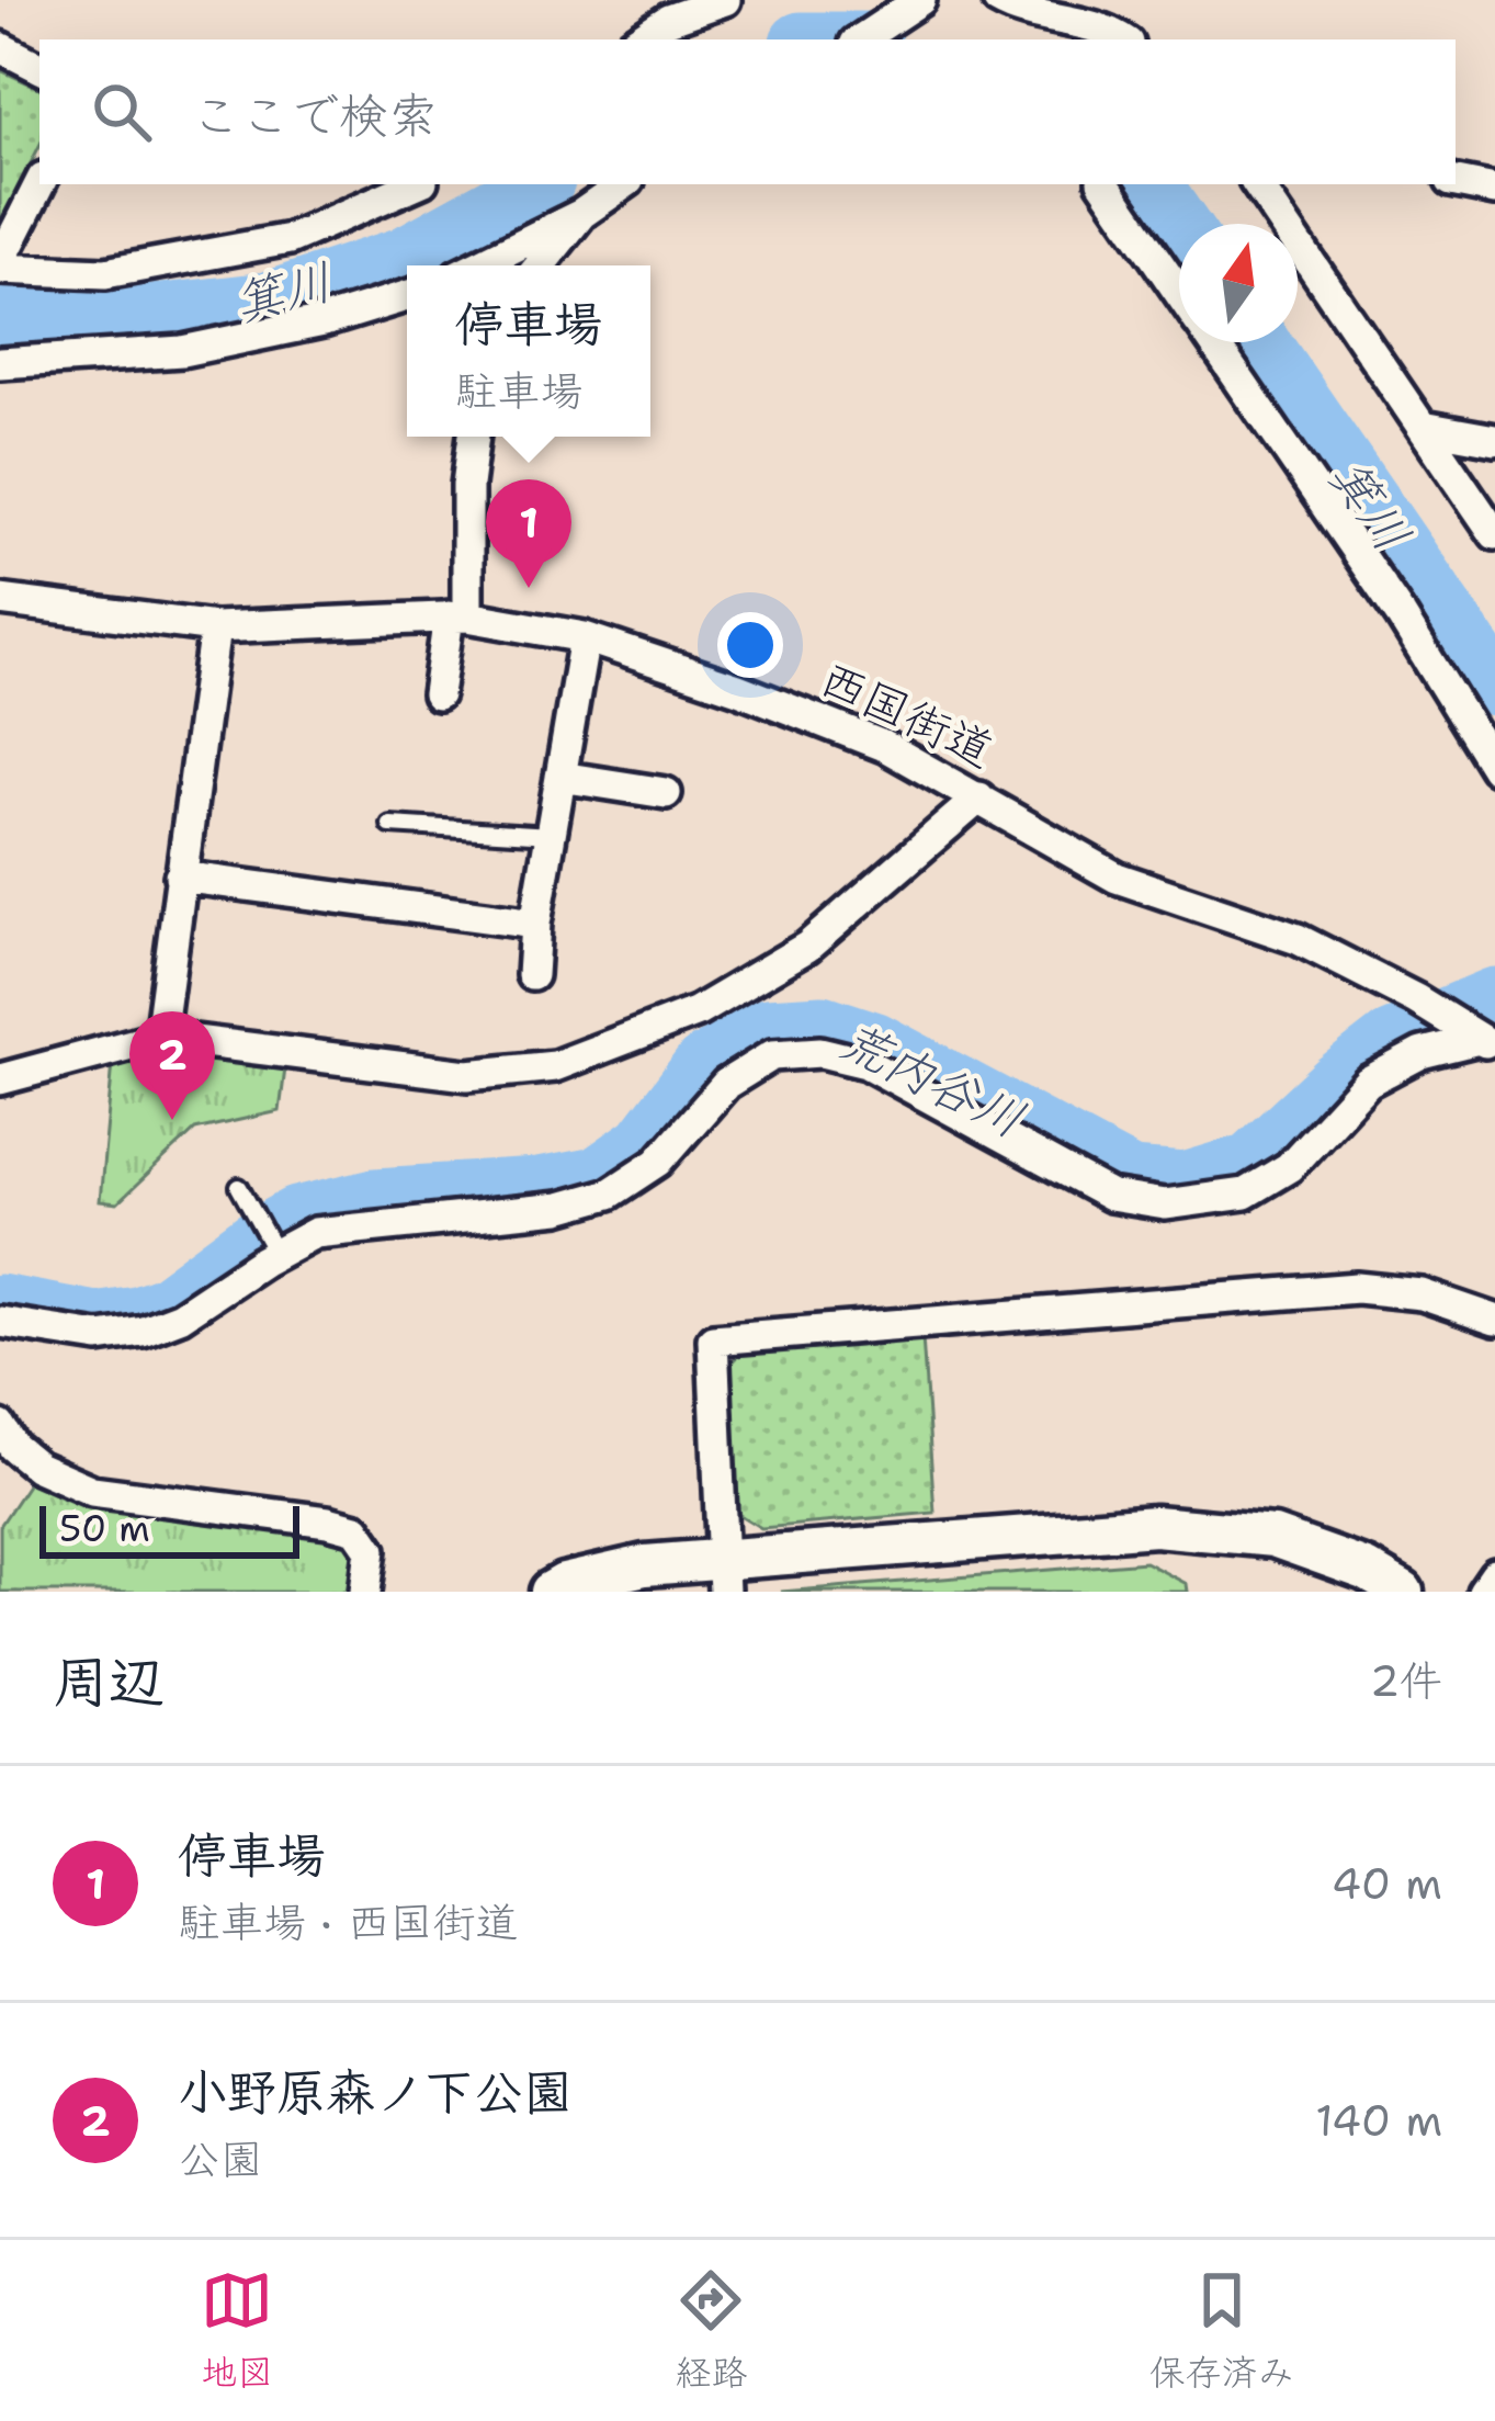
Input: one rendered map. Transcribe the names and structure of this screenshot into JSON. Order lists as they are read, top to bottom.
{
  "streets": {
    "street": ["西国街道"]
  },
  "water": ["箕川", "荒内谷川"],
  "scale_bar": "50 m",
  "north": "top",
  "page": {
    "search": "ここで検索",
    "popup": ["停車場", "駐車場"],
    "pins": ["1", "2"],
    "scale": "50 m",
    "heading": ["周辺", "2件"],
    "list": [
      {
        "mark": "1",
        "name": "停車場",
        "note": "駐車場 · 西国街道",
        "value": "40 m"
      },
      {
        "mark": "2",
        "name": "小野原森ノ下公園",
        "note": "公園",
        "value": "140 m"
      }
    ],
    "nav": ["地図", "経路", "保存済み"]
  }
}
